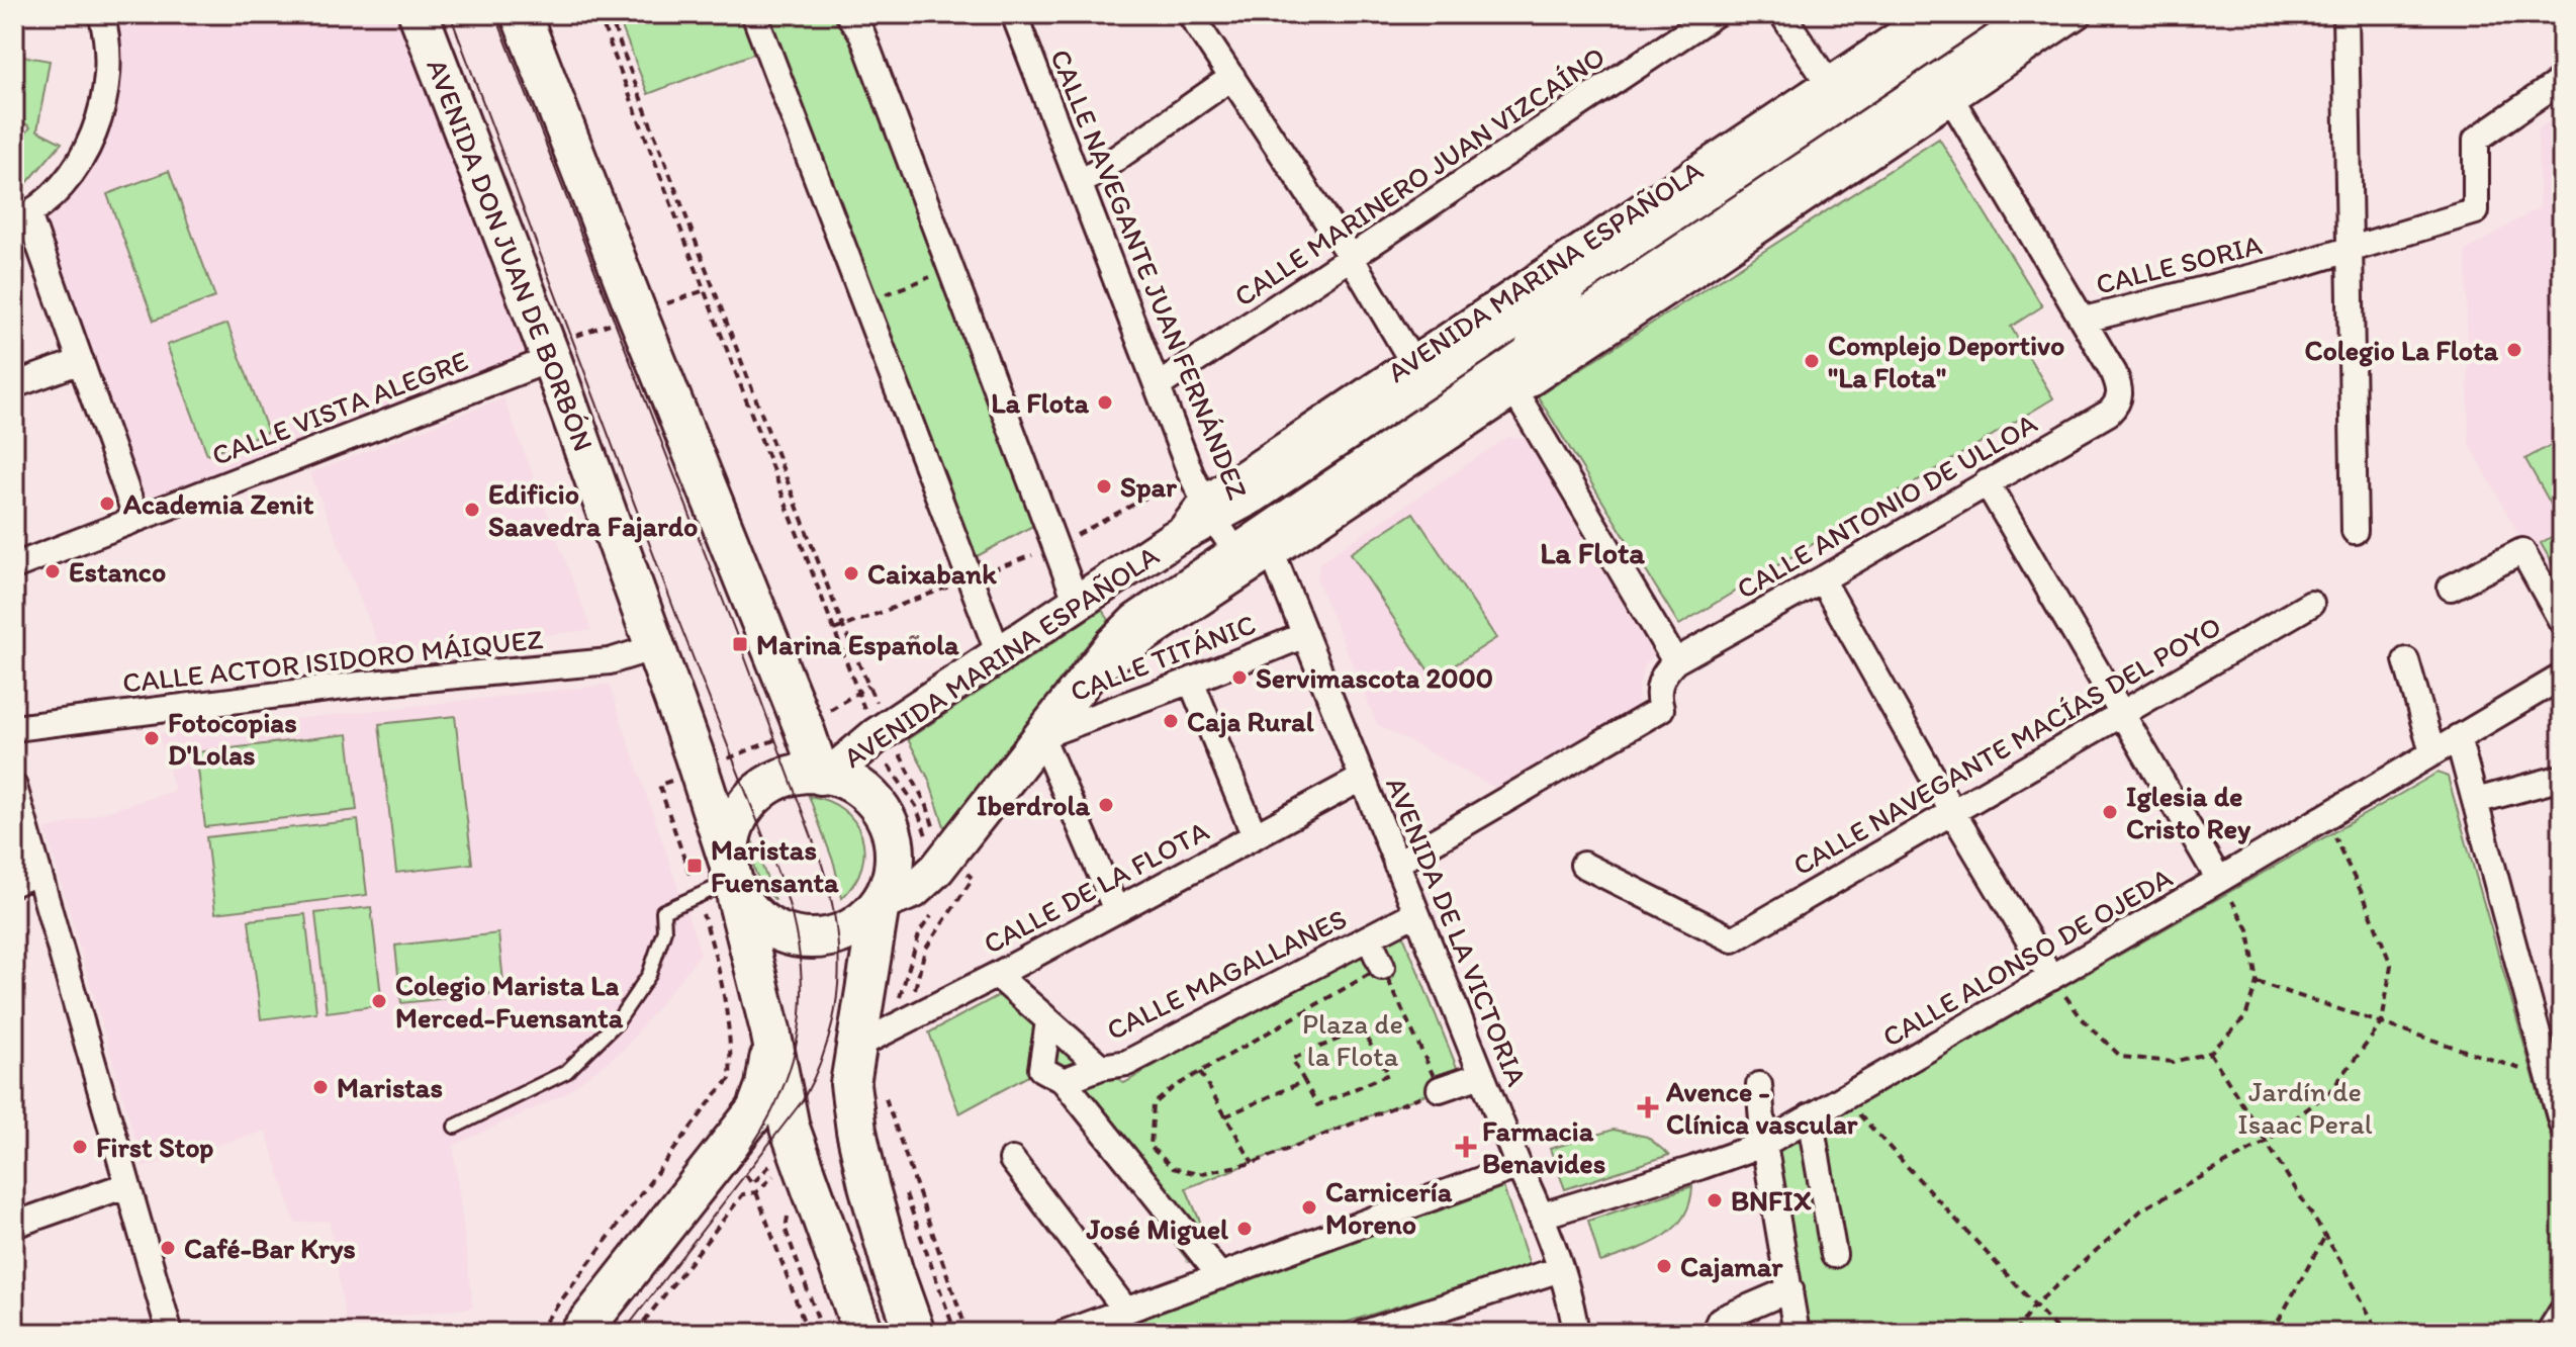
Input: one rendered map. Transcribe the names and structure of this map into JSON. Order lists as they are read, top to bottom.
{
  "streets": {
    "main road": ["AVENIDA DON JUAN DE BORBÓN", "AVENIDA MARINA ESPAÑOLA"],
    "street": [
      "CALLE MARINERO JUAN VIZCAÍNO",
      "CALLE SORIA",
      "CALLE NAVEGANTE JUAN FERNÁNDEZ",
      "CALLE VISTA ALEGRE",
      "CALLE ANTONIO DE ULLOA",
      "CALLE TITÁNIC",
      "CALLE ACTOR ISIDORO MÁIQUEZ",
      "CALLE NAVEGANTE MACÍAS DEL POYO",
      "CALLE DE LA FLOTA",
      "AVENIDA DE LA VICTORIA",
      "CALLE ALONSO DE OJEDA",
      "CALLE MAGALLANES"
    ]
  },
  "crossings": [
    ["CALLE MARINERO JUAN VIZCAÍNO", "CALLE NAVEGANTE JUAN FERNÁNDEZ"],
    ["AVENIDA DON JUAN DE BORBÓN", "AVENIDA MARINA ESPAÑOLA"],
    ["AVENIDA DON JUAN DE BORBÓN", "CALLE VISTA ALEGRE"],
    ["AVENIDA DON JUAN DE BORBÓN", "CALLE ACTOR ISIDORO MÁIQUEZ"],
    ["CALLE SORIA", "CALLE ANTONIO DE ULLOA"],
    ["AVENIDA MARINA ESPAÑOLA", "CALLE NAVEGANTE JUAN FERNÁNDEZ"],
    ["AVENIDA MARINA ESPAÑOLA", "CALLE ANTONIO DE ULLOA"],
    ["AVENIDA MARINA ESPAÑOLA", "CALLE TITÁNIC"],
    ["AVENIDA MARINA ESPAÑOLA", "AVENIDA DE LA VICTORIA"],
    ["CALLE TITÁNIC", "AVENIDA DE LA VICTORIA"],
    ["CALLE DE LA FLOTA", "AVENIDA DE LA VICTORIA"],
    ["CALLE DE LA FLOTA", "CALLE MAGALLANES"],
    ["AVENIDA DE LA VICTORIA", "CALLE ALONSO DE OJEDA"],
    ["AVENIDA DE LA VICTORIA", "CALLE MAGALLANES"]
  ],
  "districts": ["La Flota"],
  "parks": ["Plaza de la Flota", "Jardín de Isaac Peral"],
  "places": {
    "other": [
      "Colegio La Flota",
      "Complejo Deportivo \"La Flota\"",
      "La Flota",
      "Spar",
      "Academia Zenit",
      "Edificio Saavedra Fajardo",
      "Estanco",
      "Caixabank",
      "Servimascota 2000",
      "Caja Rural",
      "Fotocopias D'Lolas",
      "Iberdrola",
      "Iglesia de Cristo Rey",
      "Colegio Marista La Merced-Fuensanta",
      "Maristas",
      "First Stop",
      "BNFIX",
      "Carnicería Moreno",
      "José Miguel",
      "Café-Bar Krys",
      "Cajamar"
    ],
    "transit": ["Marina Española", "Maristas Fuensanta"],
    "health": ["Avence - Clínica vascular", "Farmacia Benavides"]
  }
}
